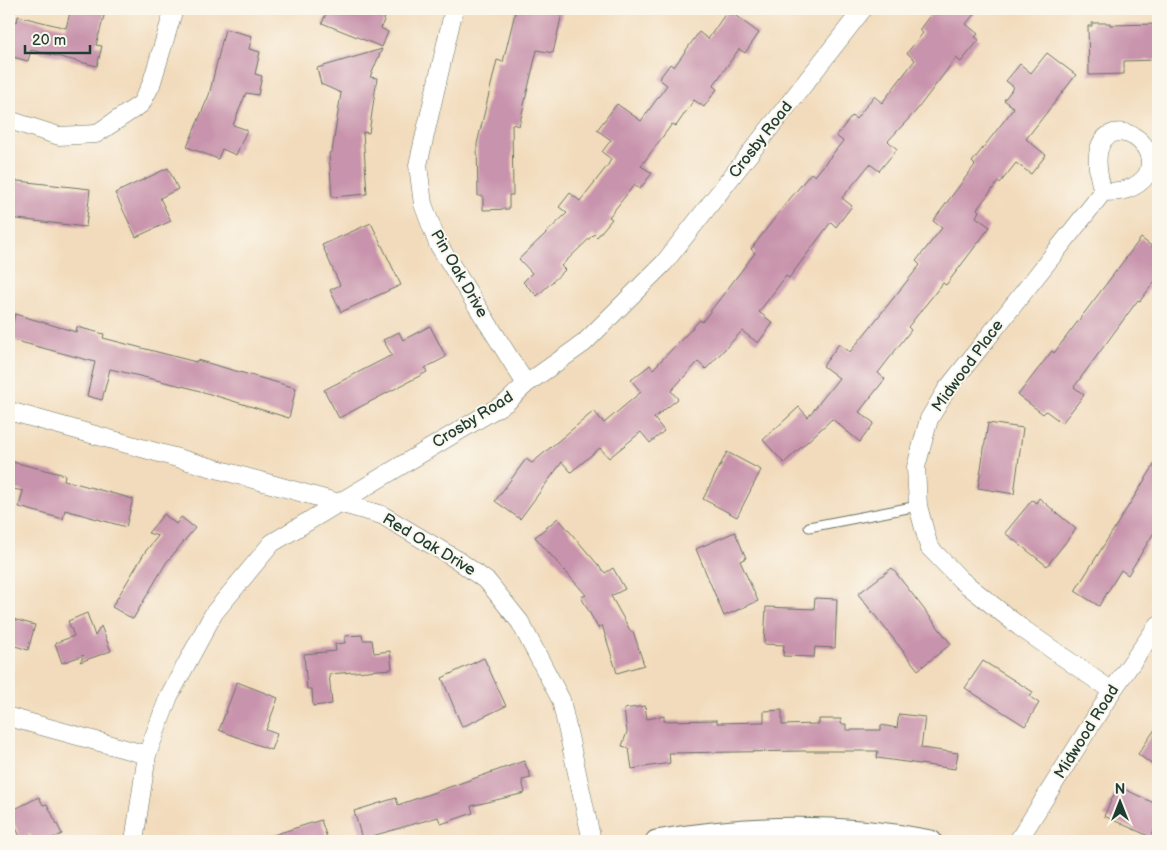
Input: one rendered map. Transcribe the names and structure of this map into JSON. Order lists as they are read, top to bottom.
{
  "streets": {
    "street": [
      "Crosby Road",
      "Pin Oak Drive",
      "Midwood Place",
      "Red Oak Drive",
      "Midwood Road"
    ]
  },
  "crossings": [
    ["Crosby Road", "Pin Oak Drive"],
    ["Crosby Road", "Red Oak Drive"],
    ["Midwood Place", "Midwood Road"]
  ],
  "scale_bar": "20 m",
  "north": "top"
}
